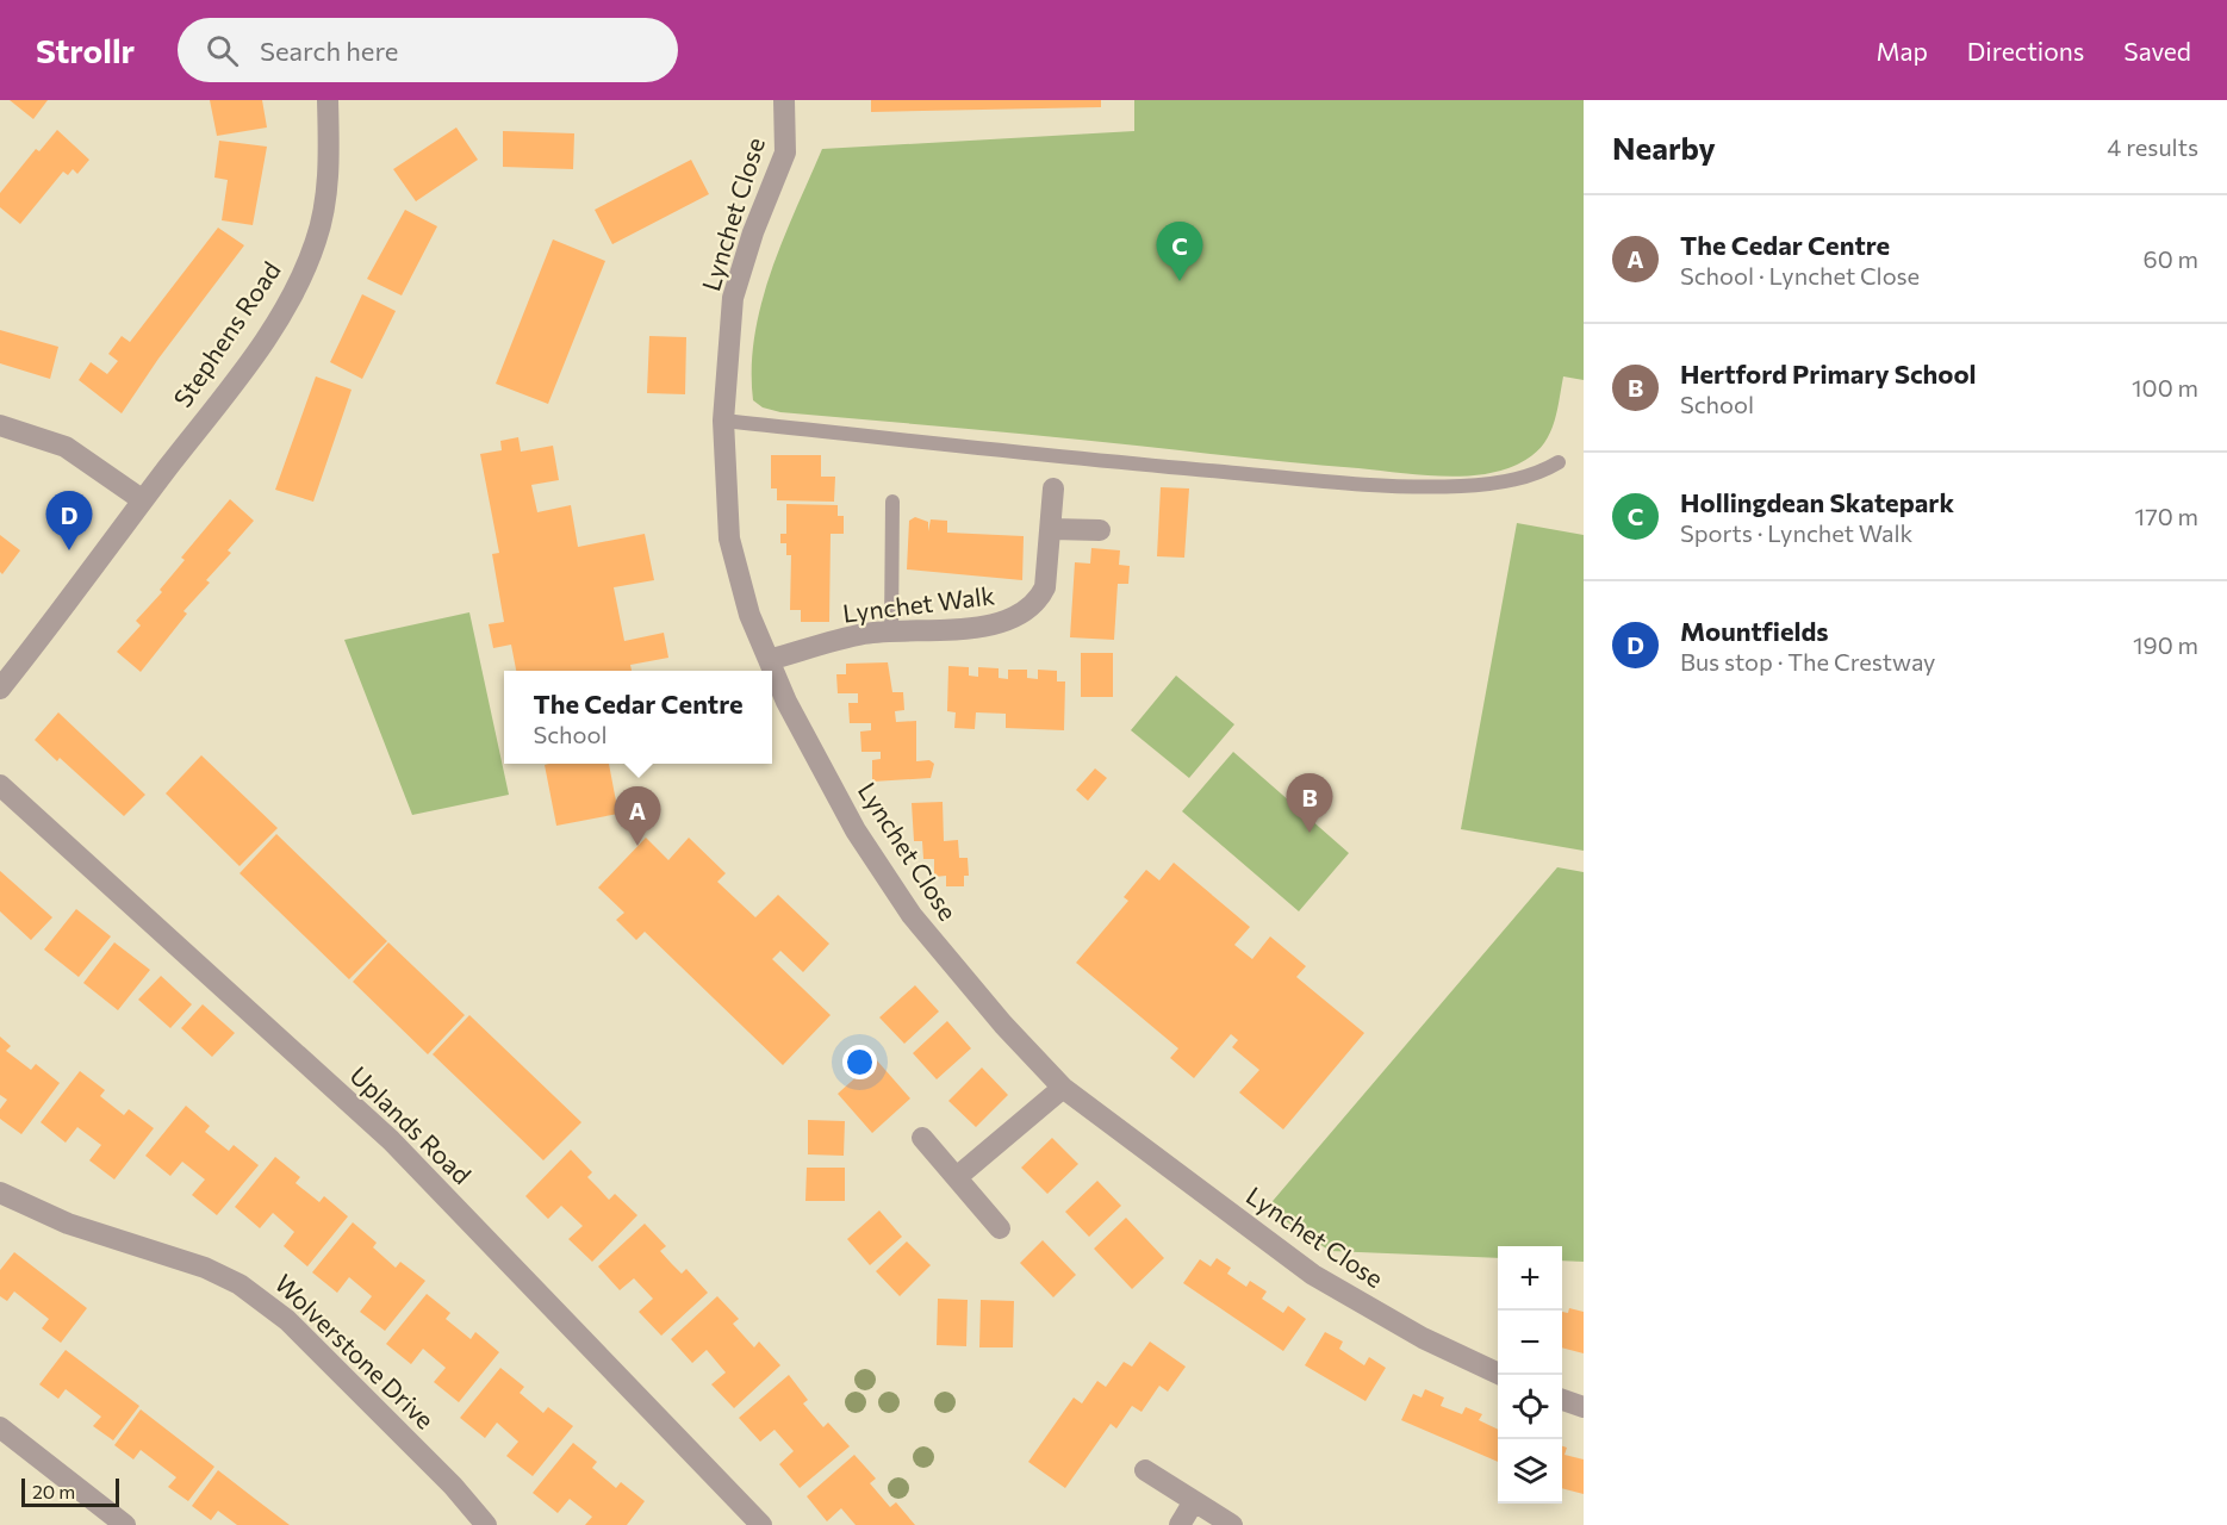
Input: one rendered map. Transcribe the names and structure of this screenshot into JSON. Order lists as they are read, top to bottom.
{
  "streets": {
    "street": [
      "Lynchet Close",
      "Stephens Road",
      "Lynchet Walk",
      "Uplands Road",
      "Wolverstone Drive"
    ]
  },
  "crossings": [
    ["Lynchet Close", "Lynchet Walk"]
  ],
  "scale_bar": "20 m",
  "page": {
    "header": "Strollr",
    "search": "Search here",
    "nav": ["Map", "Directions", "Saved"],
    "heading": ["Nearby", "4 results"],
    "list": [
      {
        "mark": "A",
        "name": "The Cedar Centre",
        "note": "School · Lynchet Close",
        "value": "60 m"
      },
      {
        "mark": "B",
        "name": "Hertford Primary School",
        "note": "School",
        "value": "100 m"
      },
      {
        "mark": "C",
        "name": "Hollingdean Skatepark",
        "note": "Sports · Lynchet Walk",
        "value": "170 m"
      },
      {
        "mark": "D",
        "name": "Mountfields",
        "note": "Bus stop · The Crestway",
        "value": "190 m"
      }
    ],
    "pins": [
      "C",
      "D",
      "B",
      "A"
    ],
    "popup": ["The Cedar Centre", "School"],
    "map_buttons": ["+", "−"],
    "scale": "20 m"
  }
}
